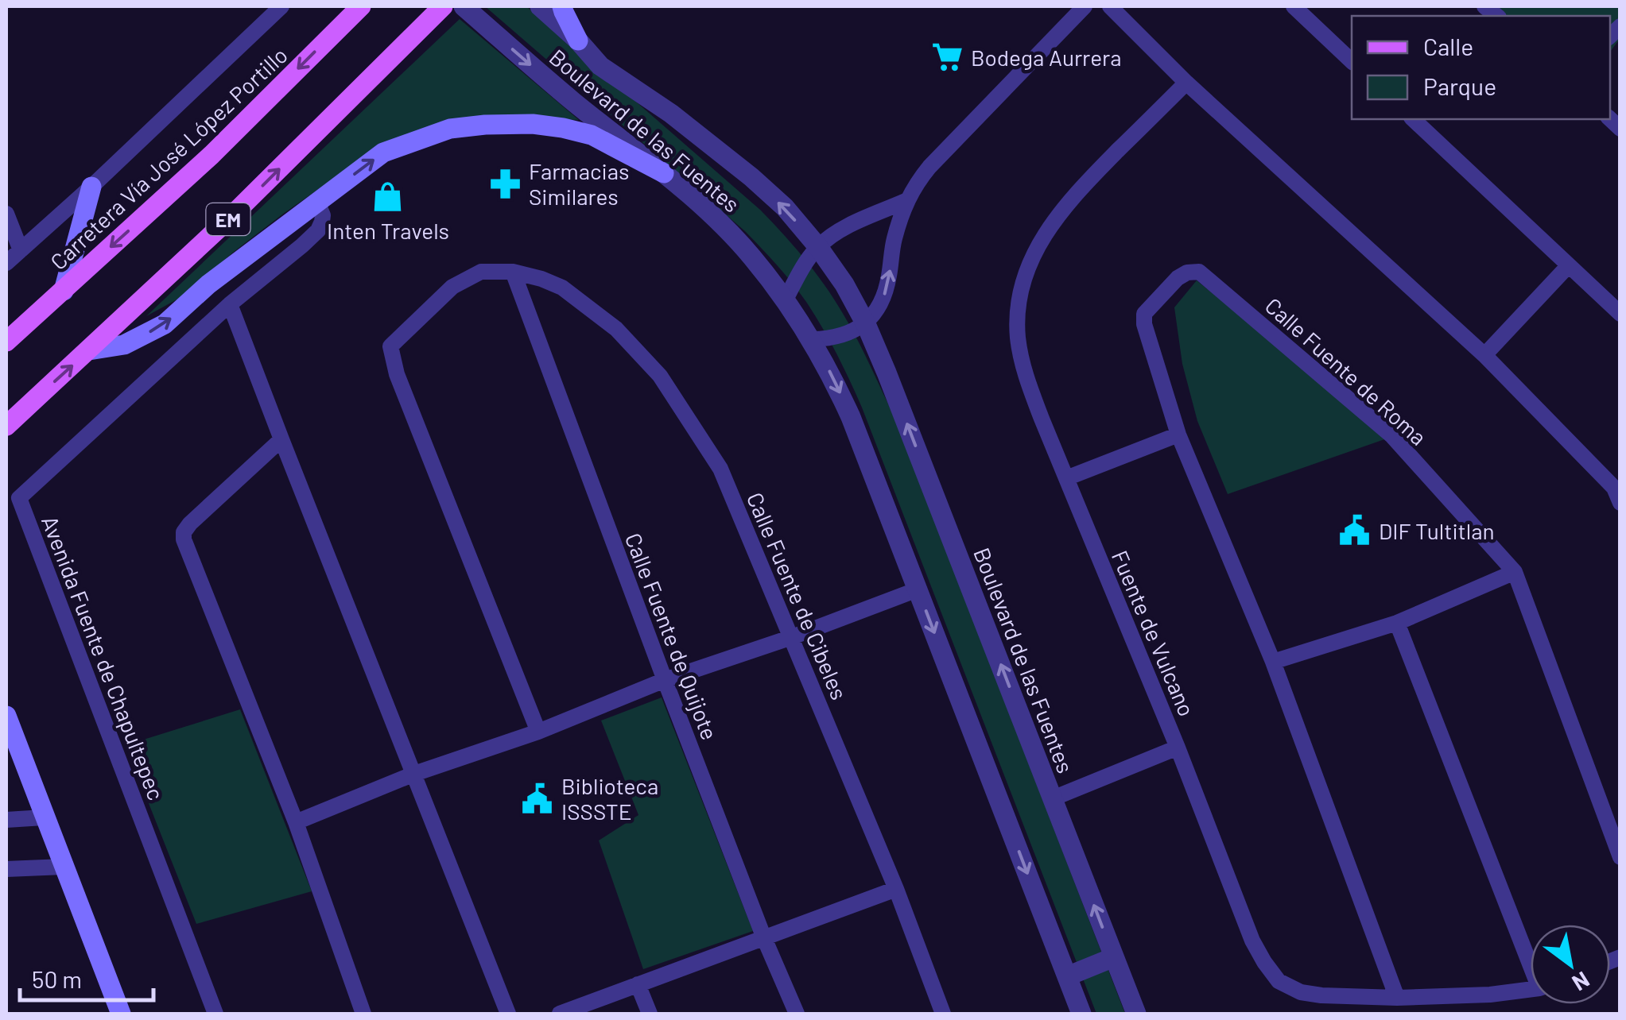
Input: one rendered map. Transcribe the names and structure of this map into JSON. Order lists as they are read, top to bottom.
{
  "streets": {
    "main road": ["Carretera Vía José López Portillo", "EM"],
    "street": [
      "Boulevard de las Fuentes",
      "Calle Fuente de Roma",
      "Calle Fuente de Cibeles",
      "Fuente de Vulcano",
      "Calle Fuente de Quijote",
      "Avenida Fuente de Chapultepec"
    ]
  },
  "crossings": [
    ["Calle Fuente de Cibeles", "Calle Fuente de Quijote"]
  ],
  "places": {
    "supermarket": ["Bodega Aurrera"],
    "pharmacy": ["Farmacias Similares"],
    "shop": ["Inten Travels"],
    "public building": ["DIF Tultitlan", "Biblioteca ISSSTE"]
  },
  "legend": ["Calle", "Parque"],
  "scale_bar": "50 m",
  "north": "bottom right"
}
